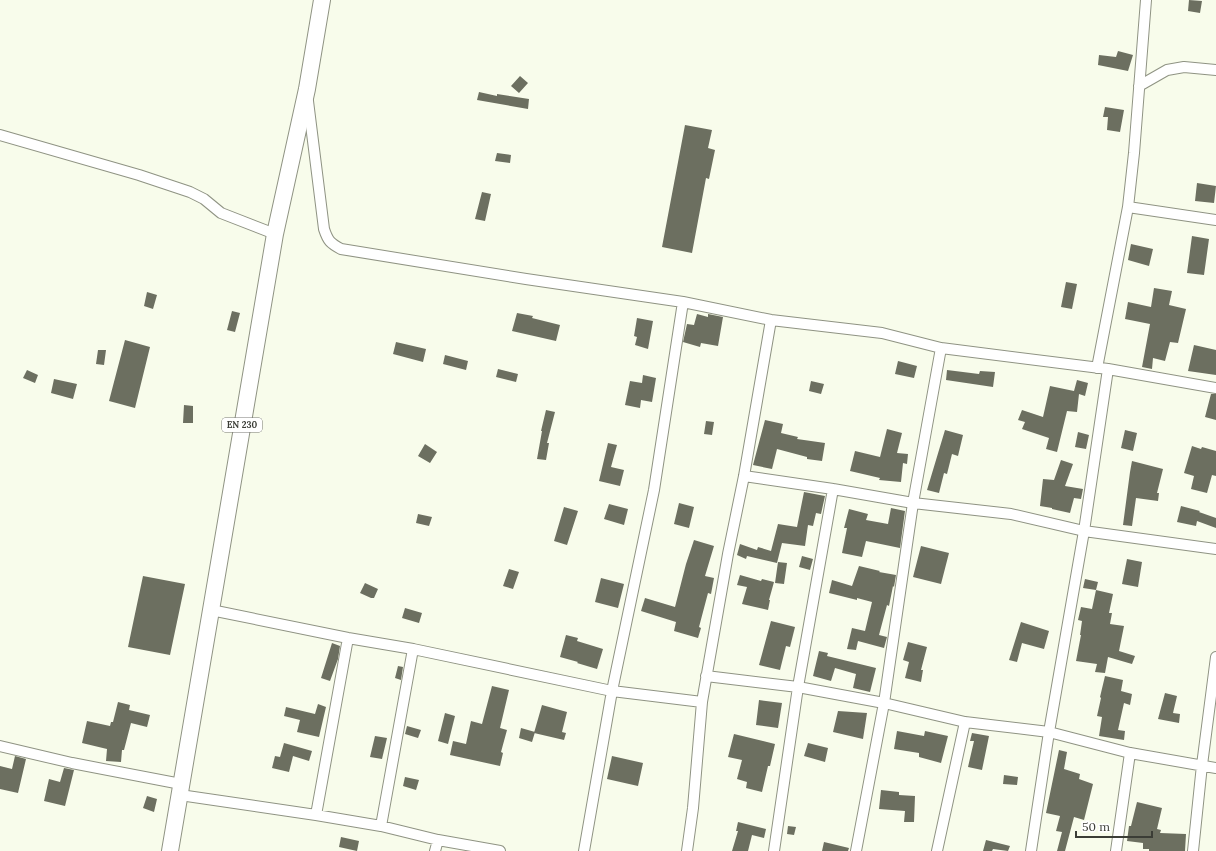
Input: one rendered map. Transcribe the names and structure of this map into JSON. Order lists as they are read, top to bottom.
{
  "streets": {
    "main road": ["EN 230"]
  },
  "scale_bar": "50 m"
}
